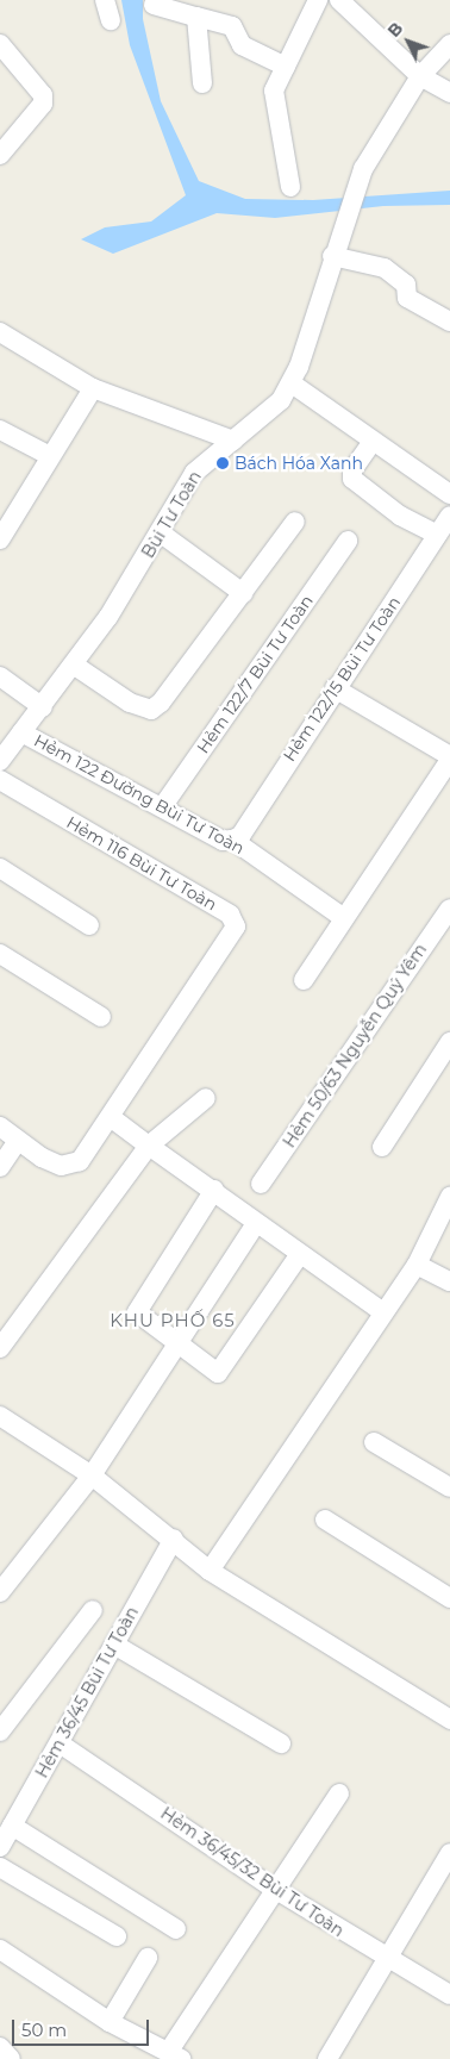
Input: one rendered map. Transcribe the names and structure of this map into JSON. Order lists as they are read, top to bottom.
{
  "streets": {
    "street": [
      "Bùi Tư Toàn",
      "Hẻm 122/7 Bùi Tư Toàn",
      "Hẻm 122/15 Bùi Tư Toàn",
      "Hẻm 122 Đường Bùi Tư Toàn",
      "Hẻm 116 Bùi Tư Toàn",
      "Hẻm 50/63 Nguyễn Quý Yêm",
      "Hẻm 36/45 Bùi Tư Toàn",
      "Hẻm 36/45/32 Bùi Tư Toàn"
    ]
  },
  "crossings": [
    ["Bùi Tư Toàn", "Hẻm 122 Đường Bùi Tư Toàn"],
    ["Hẻm 122/7 Bùi Tư Toàn", "Hẻm 122 Đường Bùi Tư Toàn"],
    ["Hẻm 122/15 Bùi Tư Toàn", "Hẻm 122 Đường Bùi Tư Toàn"],
    ["Hẻm 36/45 Bùi Tư Toàn", "Hẻm 36/45/32 Bùi Tư Toàn"]
  ],
  "districts": ["KHU PHỐ 65"],
  "places": ["Bách Hóa Xanh"],
  "scale_bar": "50 m",
  "north": "top left"
}
